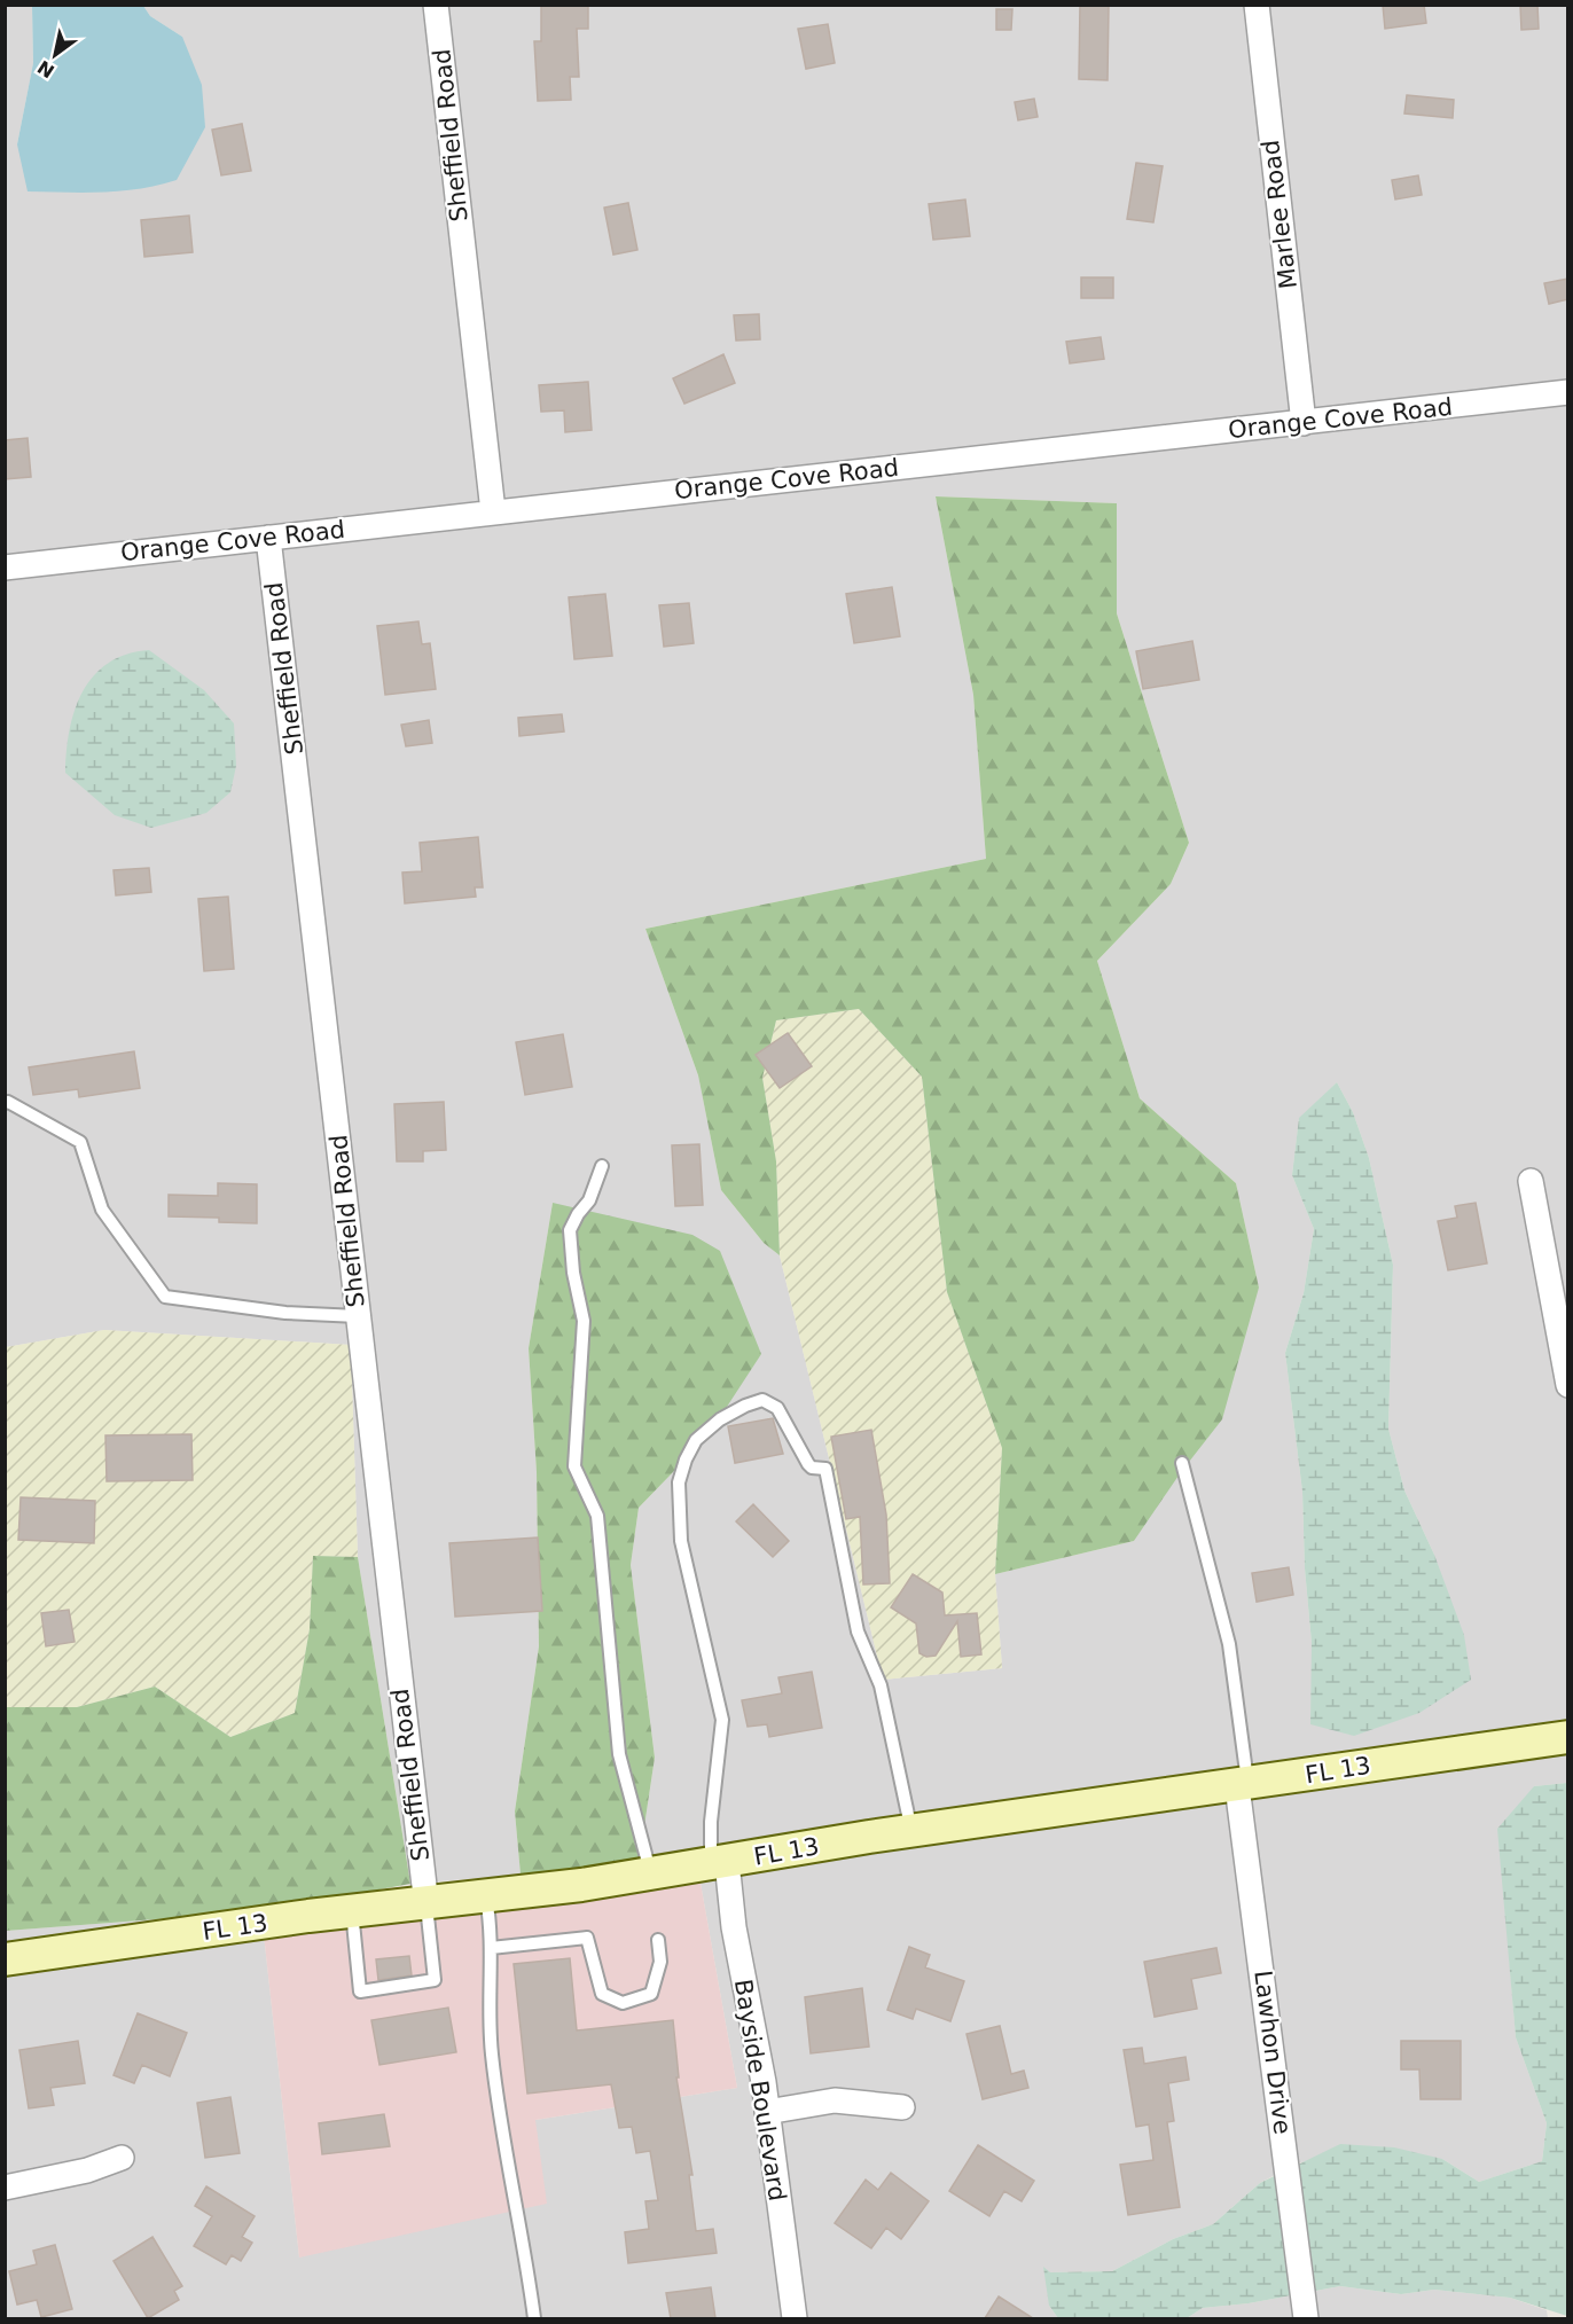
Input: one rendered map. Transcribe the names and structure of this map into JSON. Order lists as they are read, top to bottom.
{
  "streets": {
    "main road": ["FL 13"],
    "street": [
      "Sheffield Road",
      "Marlee Road",
      "Orange Cove Road",
      "Lawhon Drive",
      "Bayside Boulevard"
    ]
  },
  "crossings": [
    ["Sheffield Road", "Orange Cove Road"],
    ["Sheffield Road", "FL 13"],
    ["Marlee Road", "Orange Cove Road"],
    ["FL 13", "Lawhon Drive"],
    ["FL 13", "Bayside Boulevard"]
  ],
  "north": "bottom left"
}
